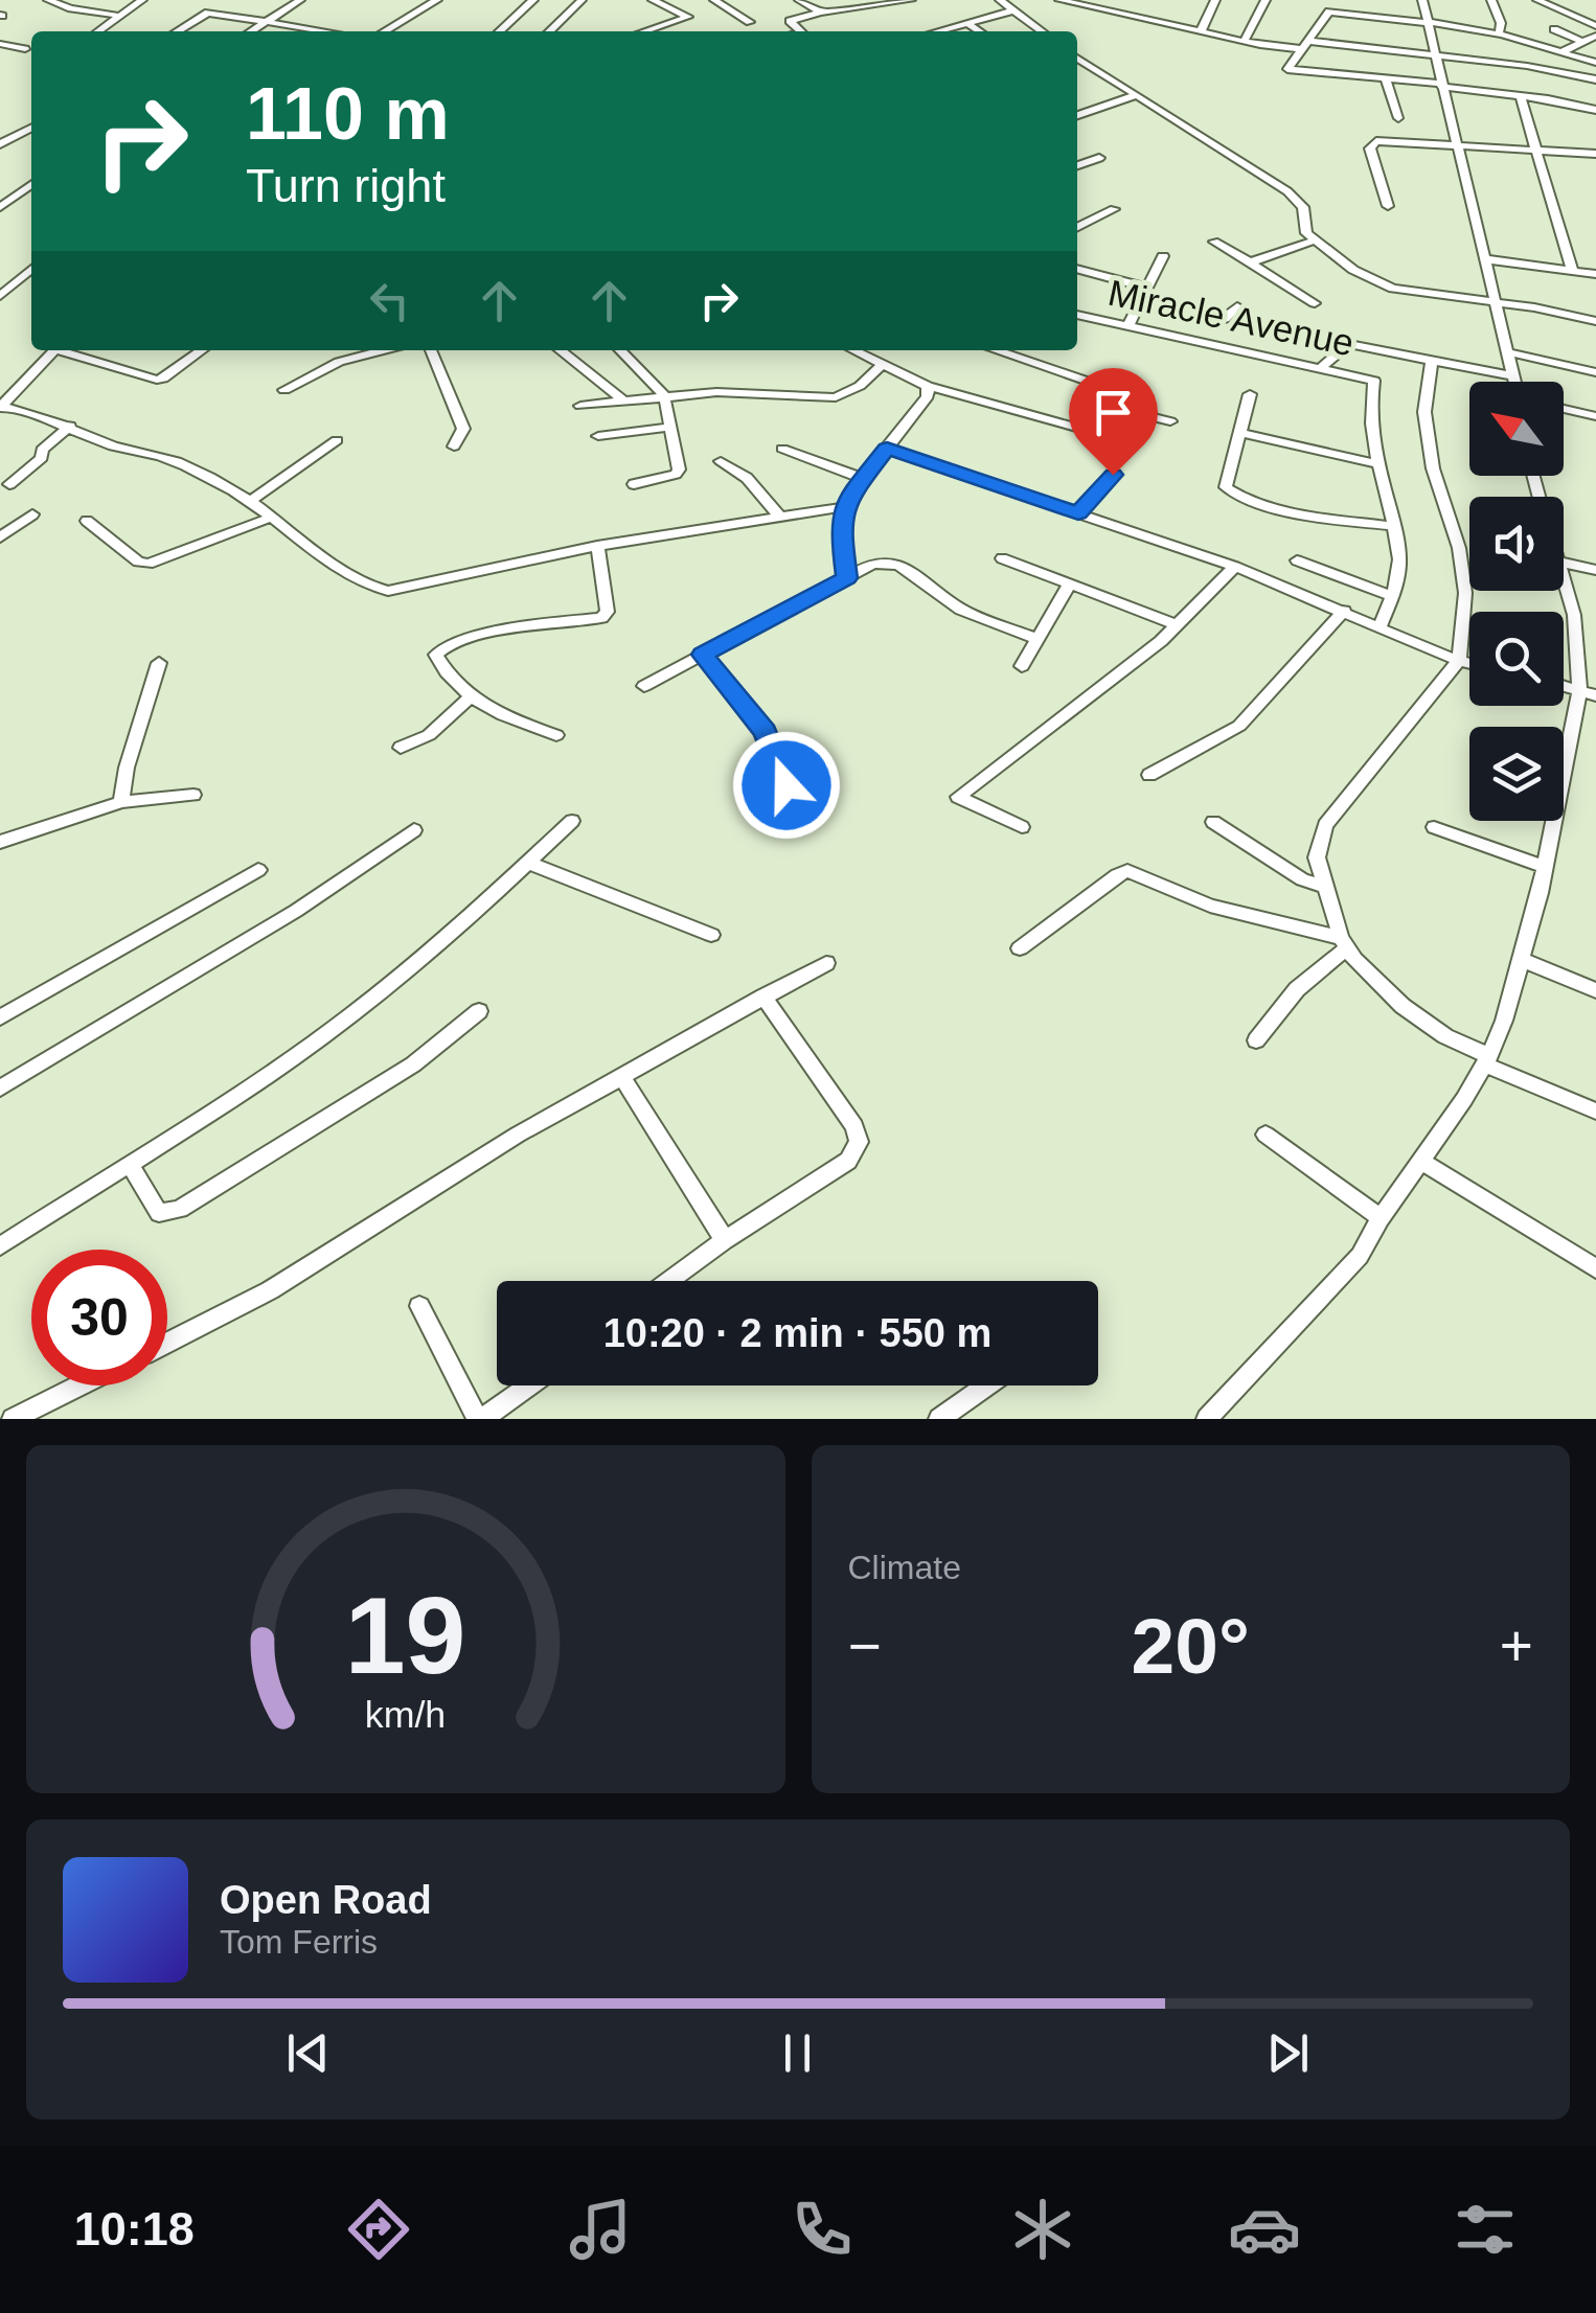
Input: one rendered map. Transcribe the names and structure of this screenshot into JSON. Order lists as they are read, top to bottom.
{
  "streets": {
    "street": ["Miracle Avenue"]
  },
  "north": "top left",
  "page": {
    "turn": ["110 m", "Turn right"],
    "limit": "30",
    "trip": "10:20 · 2 min · 550 m",
    "tile": "Climate",
    "heat": ["−", "20°", "+"],
    "song": ["Open Road", "Tom Ferris"],
    "tabs": "10:18",
    "gauge": ["19", "km/h"]
  }
}
